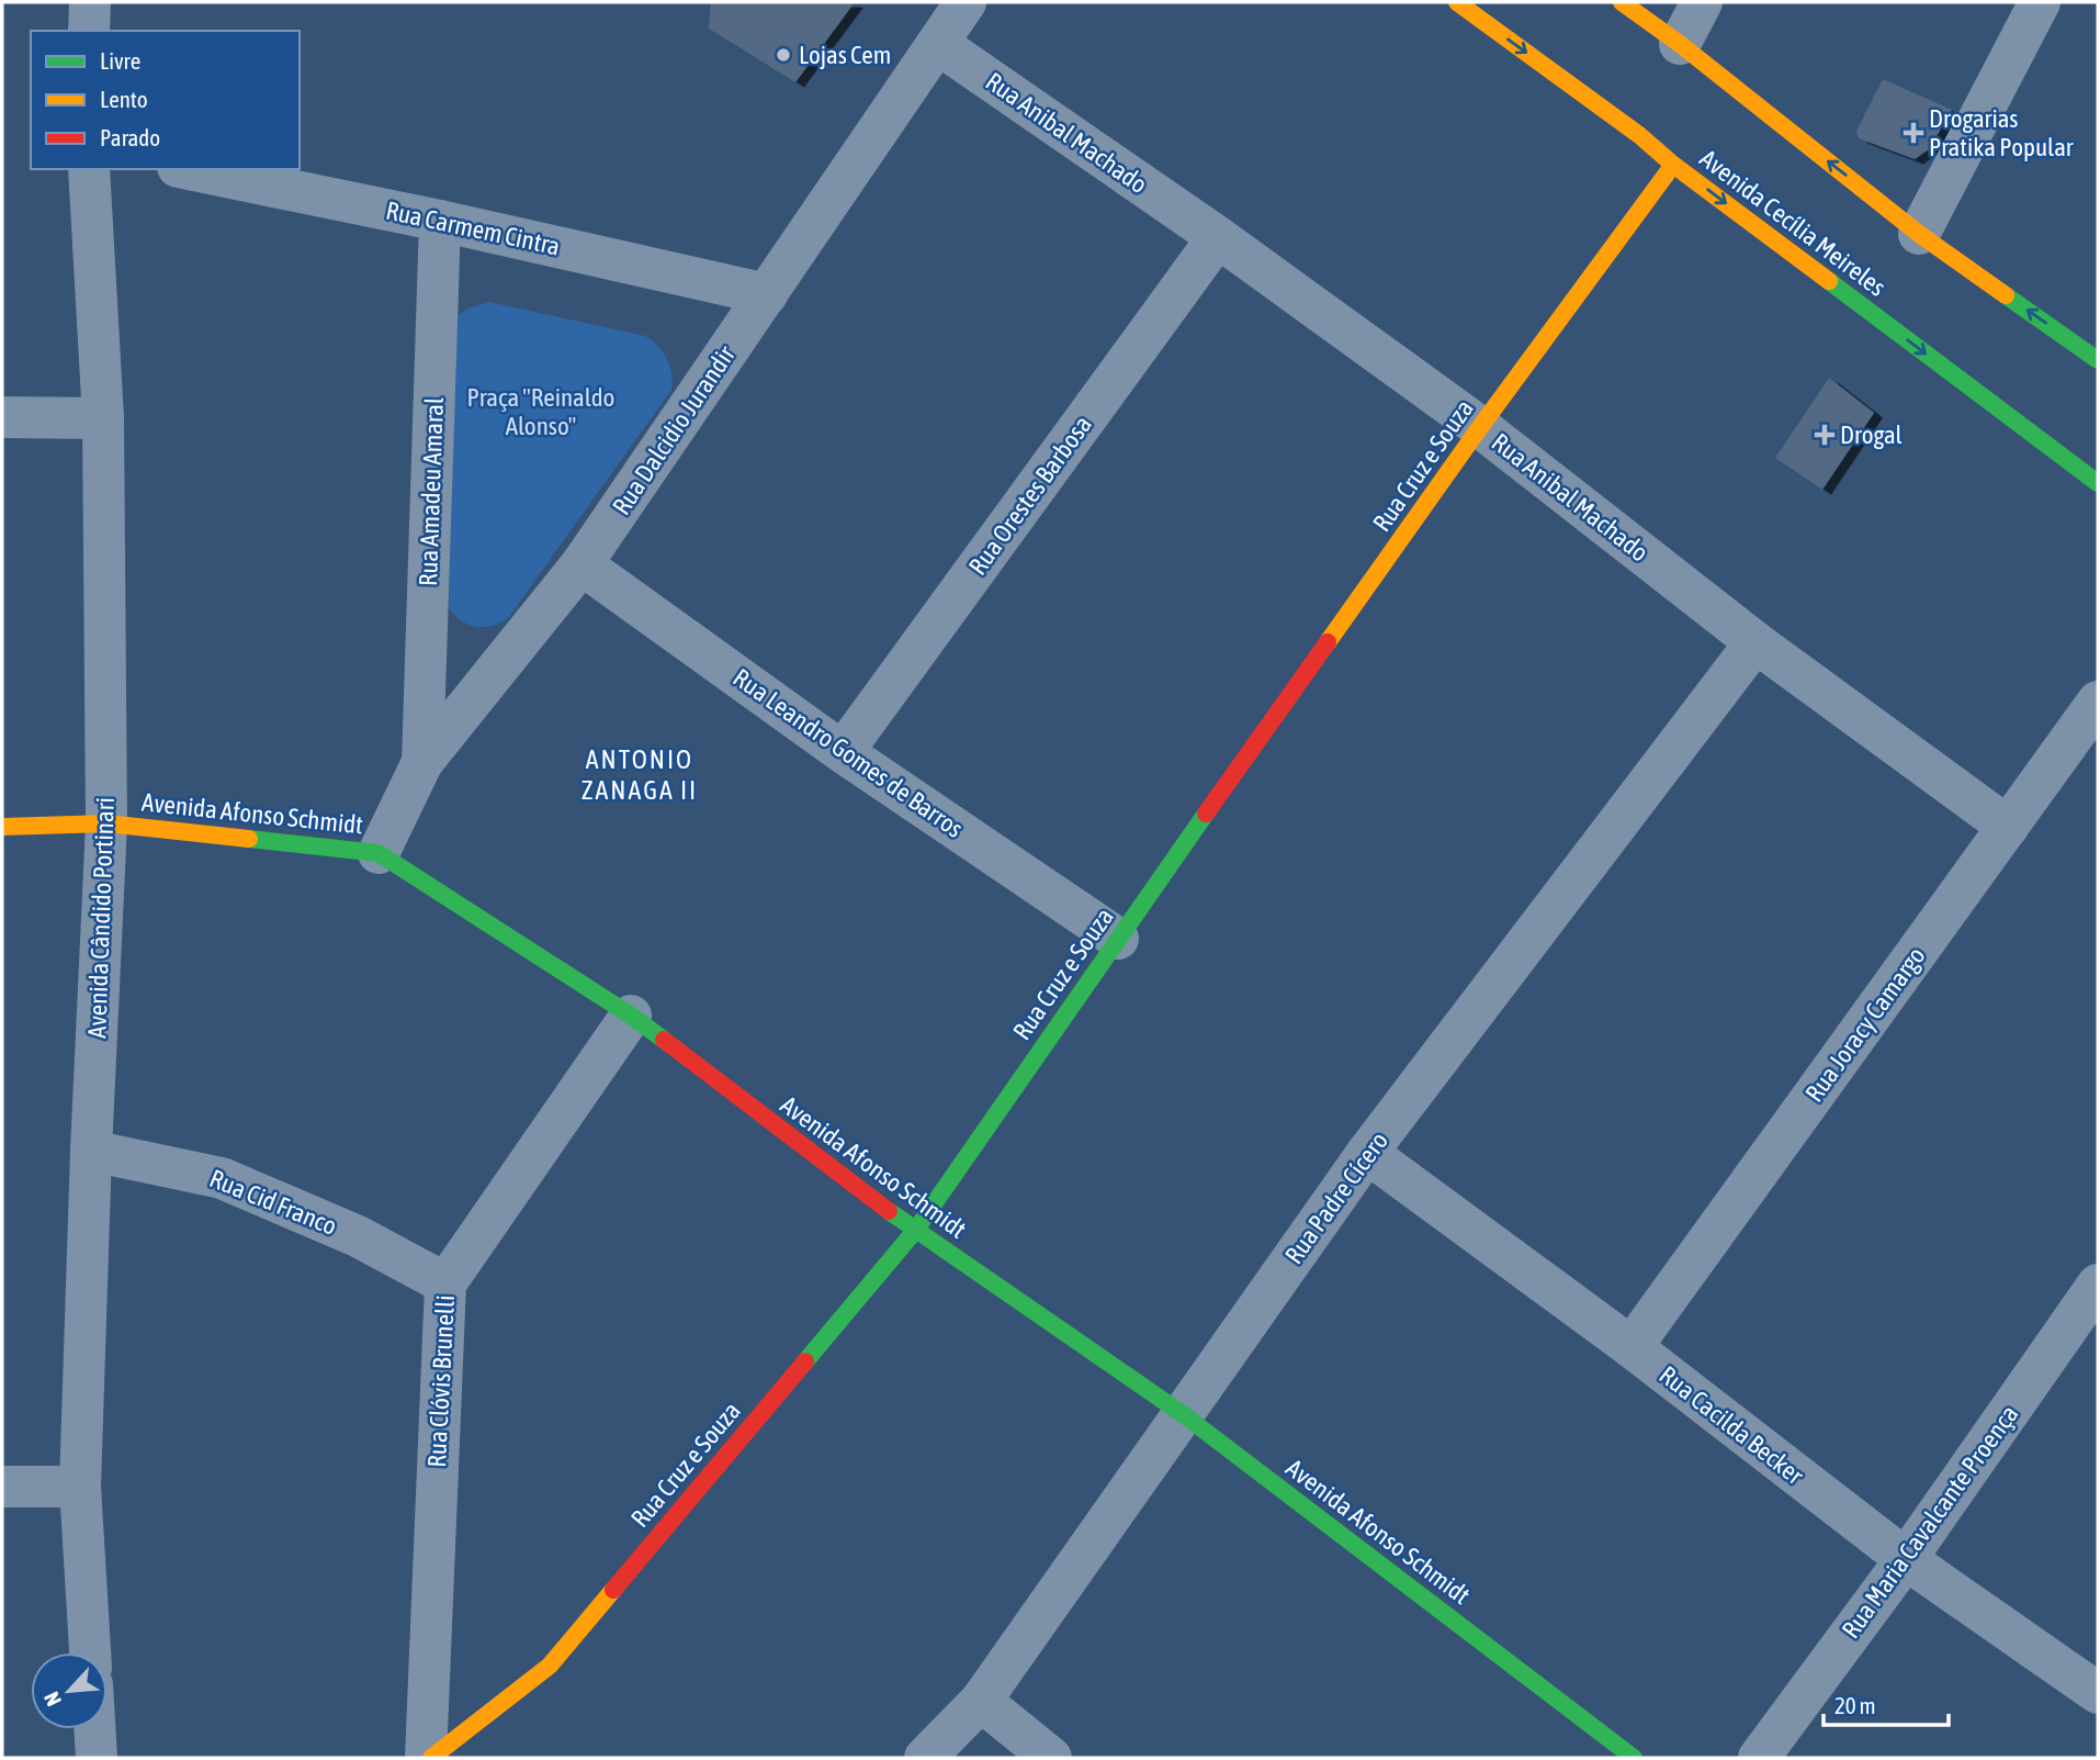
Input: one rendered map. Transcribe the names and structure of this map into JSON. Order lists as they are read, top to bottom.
{
  "streets": {
    "street": [
      "Rua Anibal Machado",
      "Avenida Cecília Meireles",
      "Rua Carmem Cintra",
      "Rua Dalcidio Jurandir",
      "Rua Cruz e Souza",
      "Rua Amadeu Amaral",
      "Rua Orestes Barbosa",
      "Rua Leandro Gomes de Barros",
      "Avenida Afonso Schmidt",
      "Avenida Cândido Portinari",
      "Rua Joracy Camargo",
      "Rua Padre Cícero",
      "Rua Cid Franco",
      "Rua Clóvis Brunelli",
      "Rua Cacilda Becker",
      "Rua Maria Cavalcante Proença"
    ]
  },
  "crossings": [
    ["Rua Anibal Machado", "Rua Dalcidio Jurandir"],
    ["Rua Anibal Machado", "Rua Cruz e Souza"],
    ["Rua Anibal Machado", "Rua Orestes Barbosa"],
    ["Rua Anibal Machado", "Rua Joracy Camargo"],
    ["Rua Anibal Machado", "Rua Padre Cícero"],
    ["Avenida Cecília Meireles", "Rua Cruz e Souza"],
    ["Rua Carmem Cintra", "Rua Dalcidio Jurandir"],
    ["Rua Carmem Cintra", "Rua Amadeu Amaral"],
    ["Rua Dalcidio Jurandir", "Rua Amadeu Amaral"],
    ["Rua Dalcidio Jurandir", "Rua Leandro Gomes de Barros"],
    ["Rua Dalcidio Jurandir", "Avenida Afonso Schmidt"],
    ["Rua Cruz e Souza", "Rua Leandro Gomes de Barros"],
    ["Rua Cruz e Souza", "Avenida Afonso Schmidt"],
    ["Rua Cruz e Souza", "Rua Clóvis Brunelli"],
    ["Rua Orestes Barbosa", "Rua Leandro Gomes de Barros"],
    ["Avenida Afonso Schmidt", "Avenida Cândido Portinari"],
    ["Avenida Afonso Schmidt", "Rua Padre Cícero"],
    ["Avenida Afonso Schmidt", "Rua Clóvis Brunelli"],
    ["Avenida Cândido Portinari", "Rua Cid Franco"],
    ["Rua Joracy Camargo", "Rua Cacilda Becker"],
    ["Rua Padre Cícero", "Rua Cacilda Becker"],
    ["Rua Cid Franco", "Rua Clóvis Brunelli"],
    ["Rua Cacilda Becker", "Rua Maria Cavalcante Proença"]
  ],
  "districts": ["ANTONIO ZANAGA II"],
  "parks": ["Praça \"Reinaldo Alonso\""],
  "places": {
    "other": ["Lojas Cem"],
    "health": ["Drogarias Pratika Popular", "Drogal"]
  },
  "legend": ["Livre", "Lento", "Parado"],
  "scale_bar": "20 m",
  "north": "bottom left"
}
